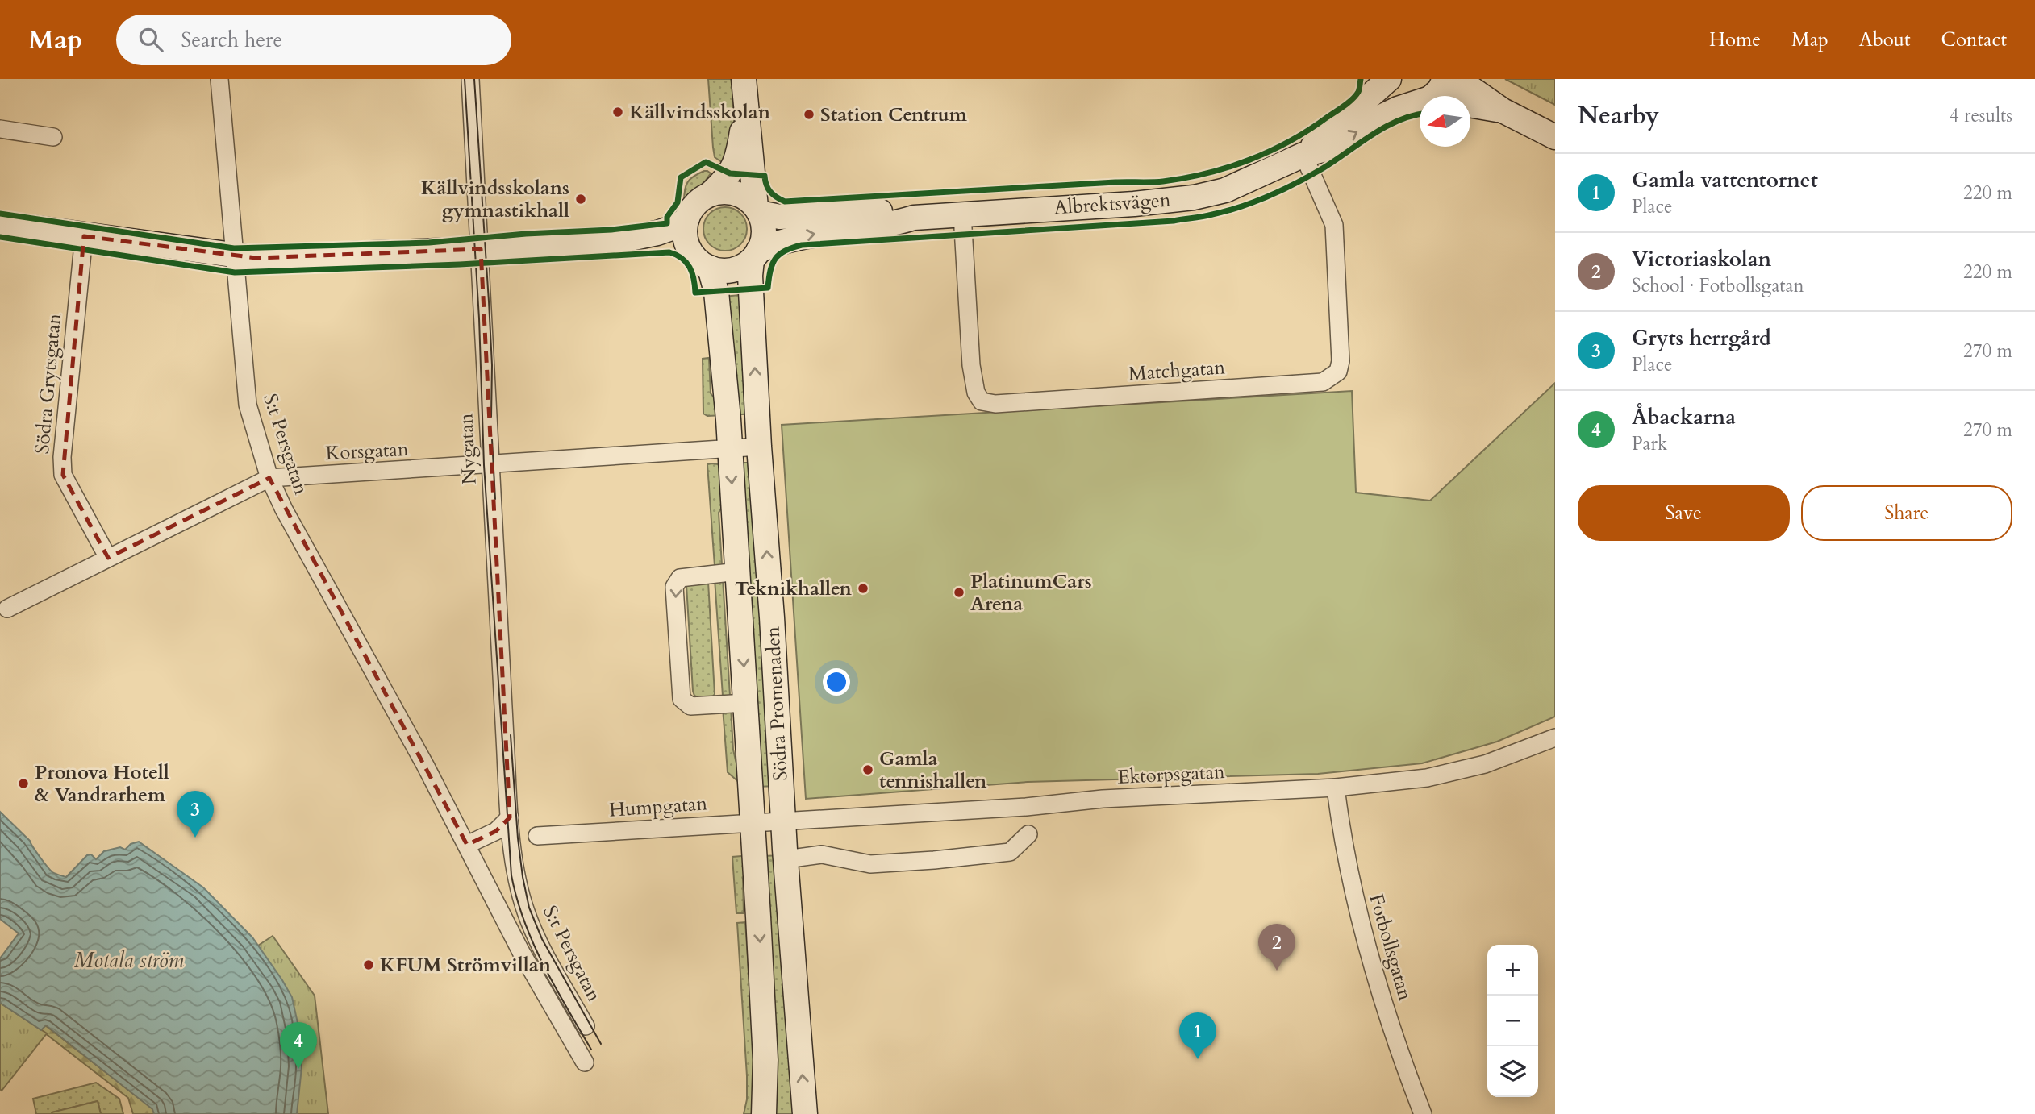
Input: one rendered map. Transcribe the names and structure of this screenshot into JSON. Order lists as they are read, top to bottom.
{
  "streets": {
    "main road": ["Albrektsvägen", "Södra Promenaden"],
    "street": [
      "Matchgatan",
      "Södra Grytsgatan",
      "S:t Persgatan",
      "Nygatan",
      "Korsgatan",
      "Ektorpsgatan",
      "Humpgatan",
      "Fotbollsgatan"
    ]
  },
  "crossings": [
    ["Albrektsvägen", "Matchgatan"],
    ["Albrektsvägen", "Södra Promenaden"],
    ["Södra Grytsgatan", "Korsgatan"],
    ["S:t Persgatan", "Nygatan"],
    ["S:t Persgatan", "Korsgatan"],
    ["Nygatan", "Korsgatan"],
    ["Korsgatan", "Södra Promenaden"],
    ["Södra Promenaden", "Ektorpsgatan"],
    ["Södra Promenaden", "Humpgatan"],
    ["Ektorpsgatan", "Humpgatan"],
    ["Ektorpsgatan", "Fotbollsgatan"]
  ],
  "water": ["Motala ström"],
  "places": [
    "Källvindsskolan",
    "Station Centrum",
    "Källvindsskolans gymnastikhall",
    "Teknikhallen",
    "PlatinumCars Arena",
    "Gamla tennishallen",
    "Pronova Hotell & Vandrarhem",
    "KFUM Strömvillan"
  ],
  "north": "left",
  "page": {
    "header": "Map",
    "search": "Search here",
    "nav": [
      "Home",
      "Map",
      "About",
      "Contact"
    ],
    "heading": ["Nearby", "4 results"],
    "list": [
      {
        "mark": "1",
        "name": "Gamla vattentornet",
        "note": "Place",
        "value": "220 m"
      },
      {
        "mark": "2",
        "name": "Victoriaskolan",
        "note": "School · Fotbollsgatan",
        "value": "220 m"
      },
      {
        "mark": "3",
        "name": "Gryts herrgård",
        "note": "Place",
        "value": "270 m"
      },
      {
        "mark": "4",
        "name": "Åbackarna",
        "note": "Park",
        "value": "270 m"
      }
    ],
    "buttons": ["Save", "Share"],
    "pins": [
      "3",
      "2",
      "1",
      "4"
    ],
    "map_buttons": ["+", "−"]
  }
}
